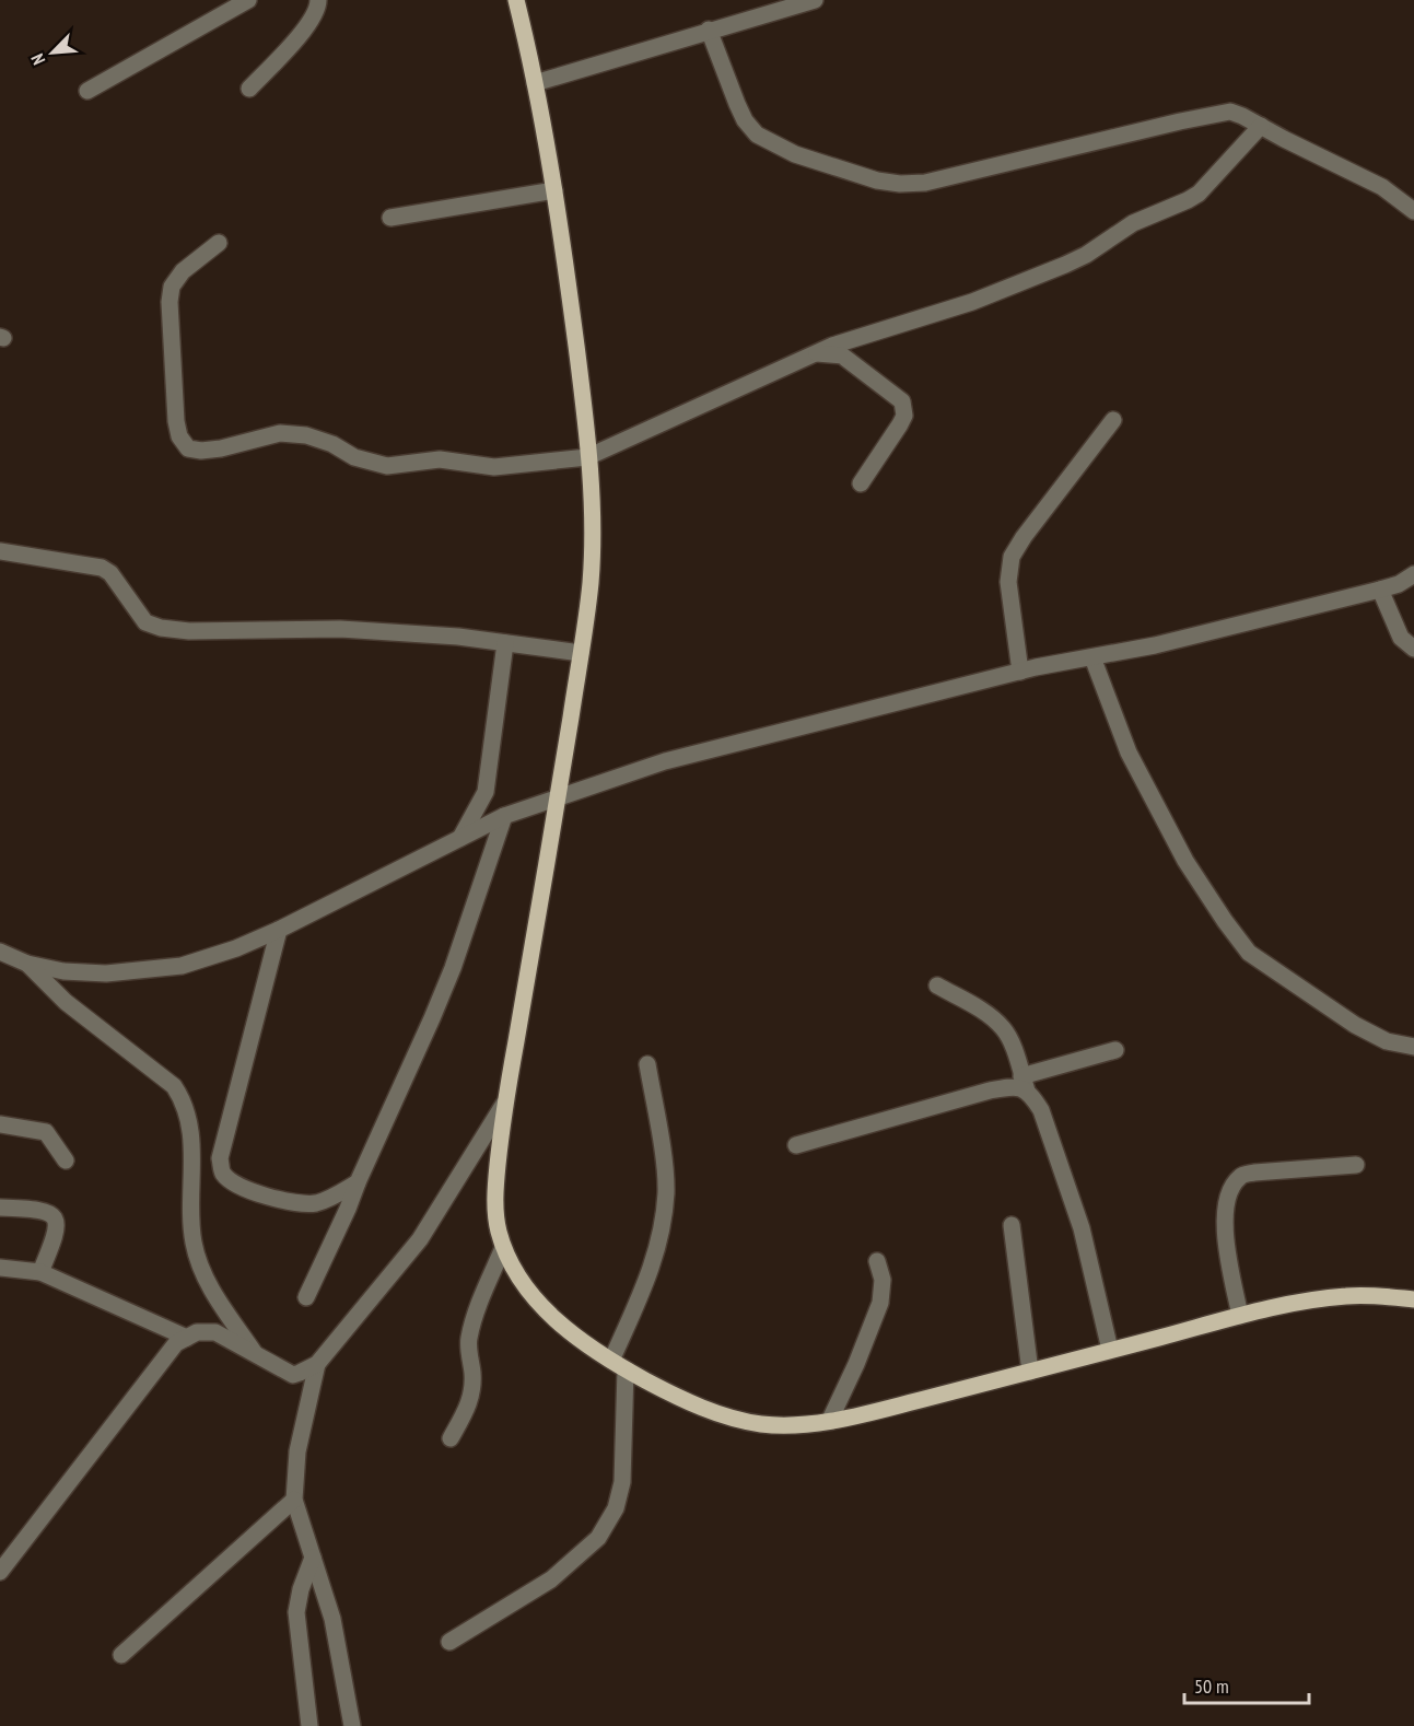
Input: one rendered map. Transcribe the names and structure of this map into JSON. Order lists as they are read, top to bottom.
{
  "scale_bar": "50 m",
  "north": "bottom left"
}
